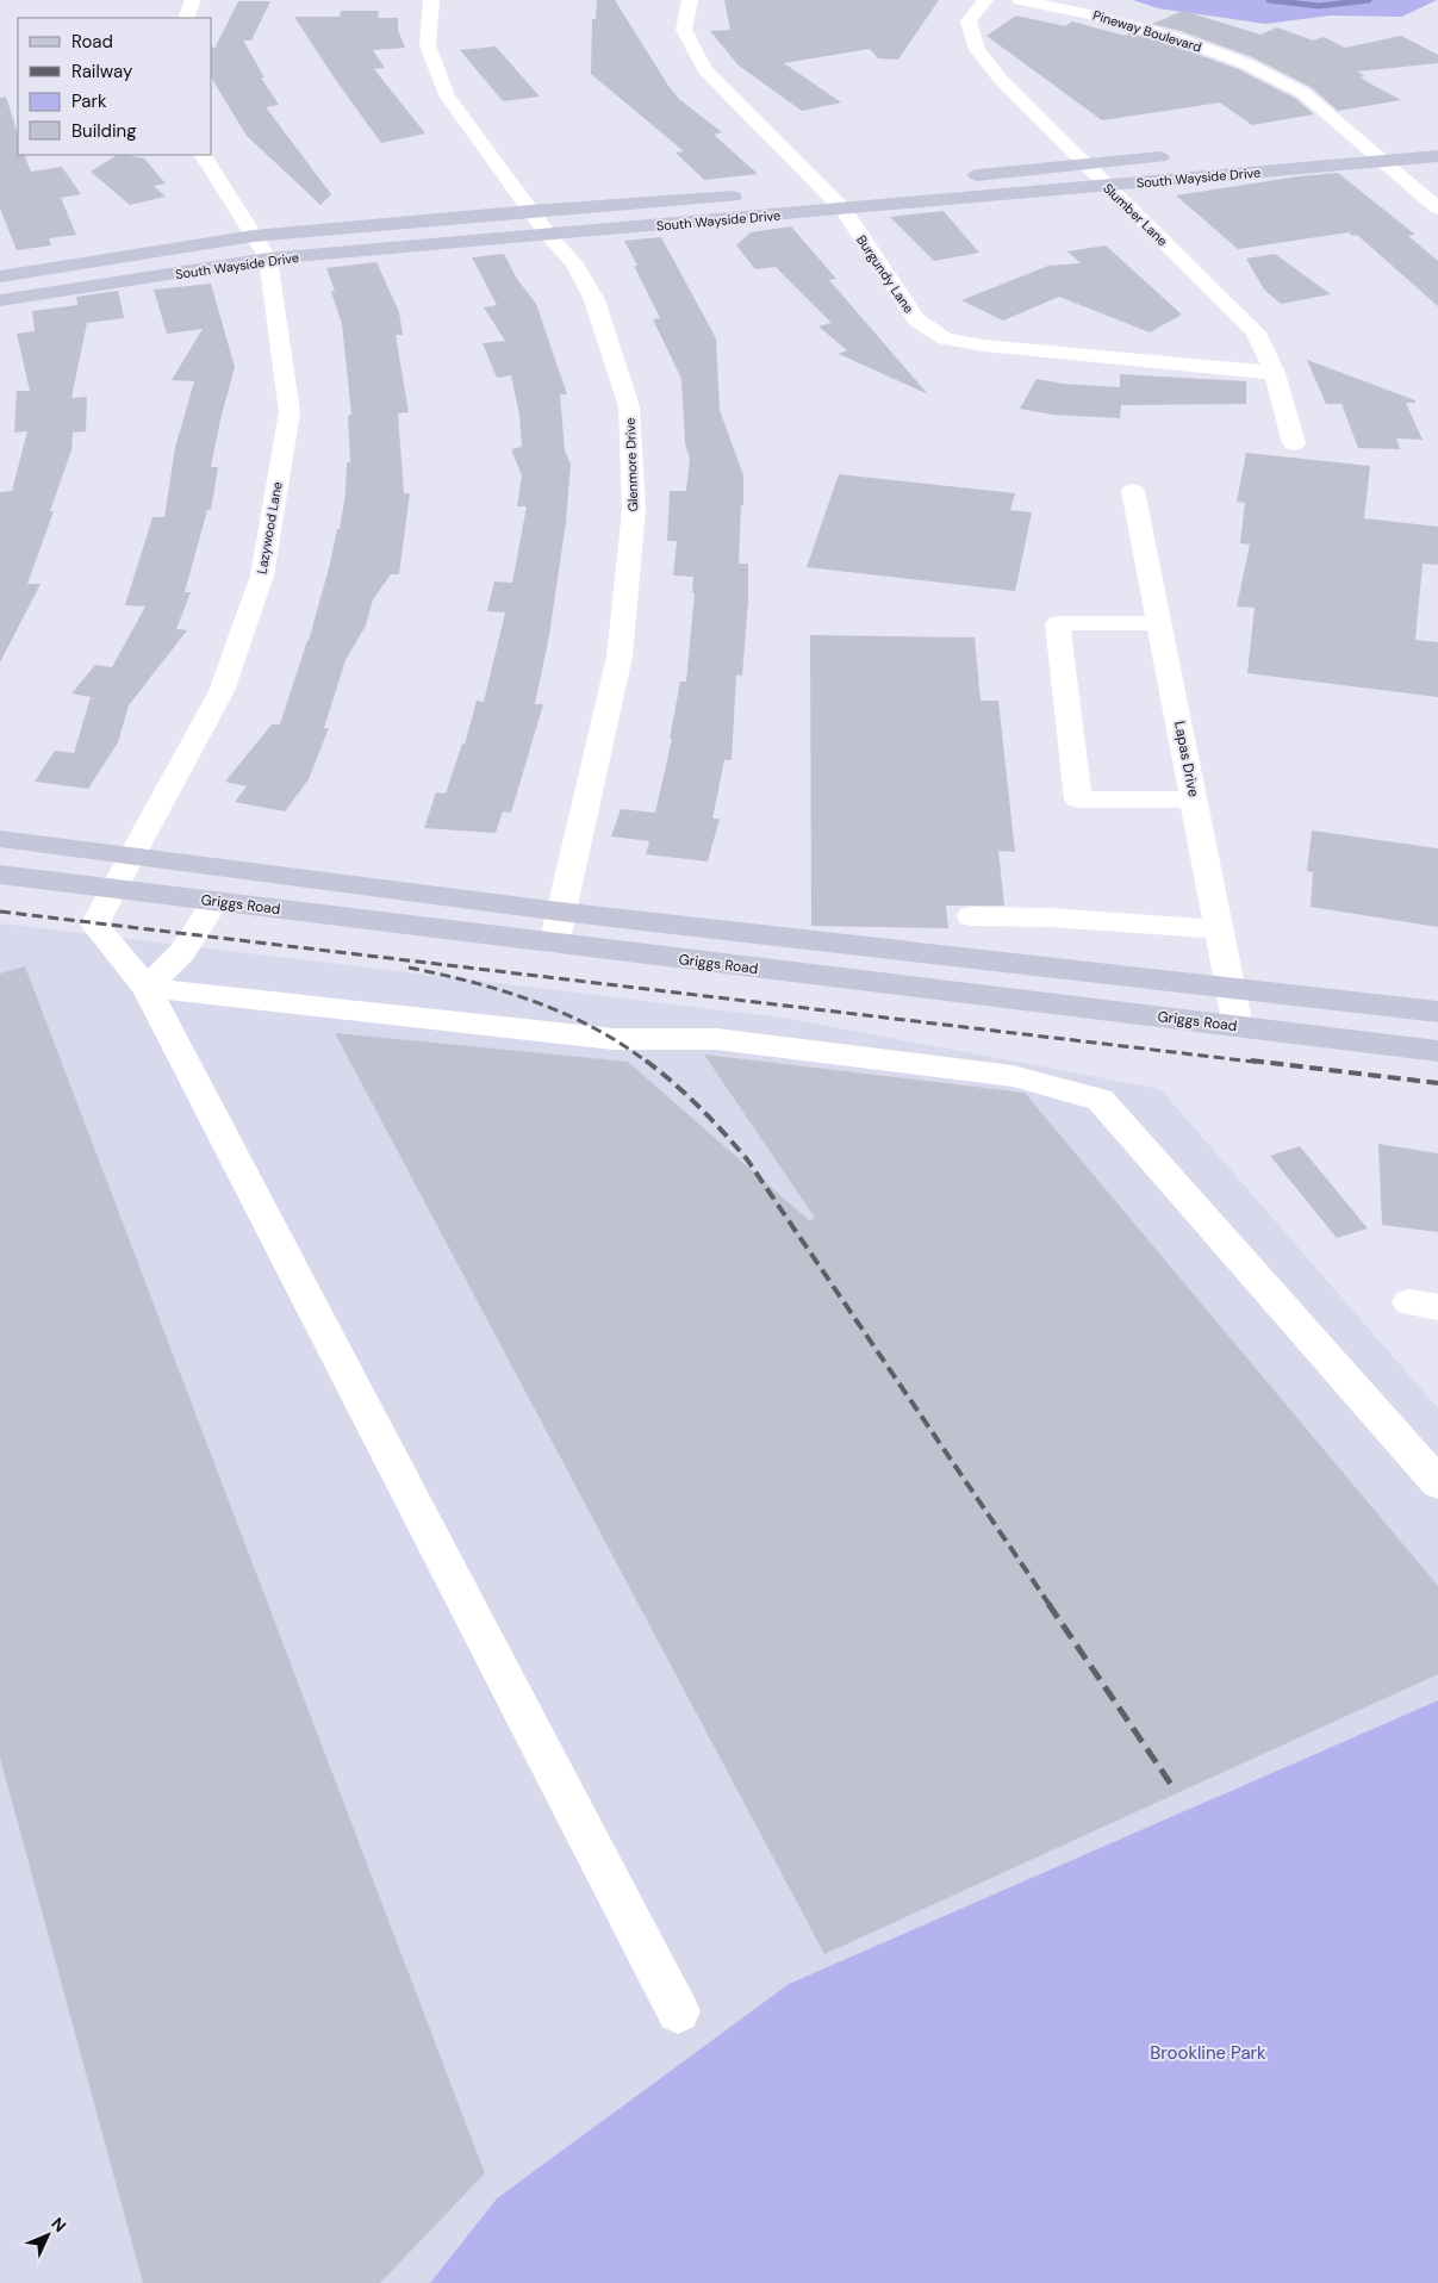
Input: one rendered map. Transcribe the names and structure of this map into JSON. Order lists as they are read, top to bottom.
{
  "streets": {
    "main road": ["South Wayside Drive", "Griggs Road"],
    "street": [
      "Pineway Boulevard",
      "Slumber Lane",
      "Burgundy Lane",
      "Glenmore Drive",
      "Lazywood Lane",
      "Lapas Drive"
    ]
  },
  "crossings": [
    ["Pineway Boulevard", "South Wayside Drive"],
    ["South Wayside Drive", "Slumber Lane"],
    ["South Wayside Drive", "Burgundy Lane"],
    ["South Wayside Drive", "Glenmore Drive"],
    ["South Wayside Drive", "Lazywood Lane"],
    ["Slumber Lane", "Burgundy Lane"],
    ["Glenmore Drive", "Griggs Road"],
    ["Lazywood Lane", "Griggs Road"],
    ["Lapas Drive", "Griggs Road"]
  ],
  "parks": ["Brookline Park"],
  "legend": [
    "Road",
    "Railway",
    "Park",
    "Building"
  ],
  "north": "top right"
}
